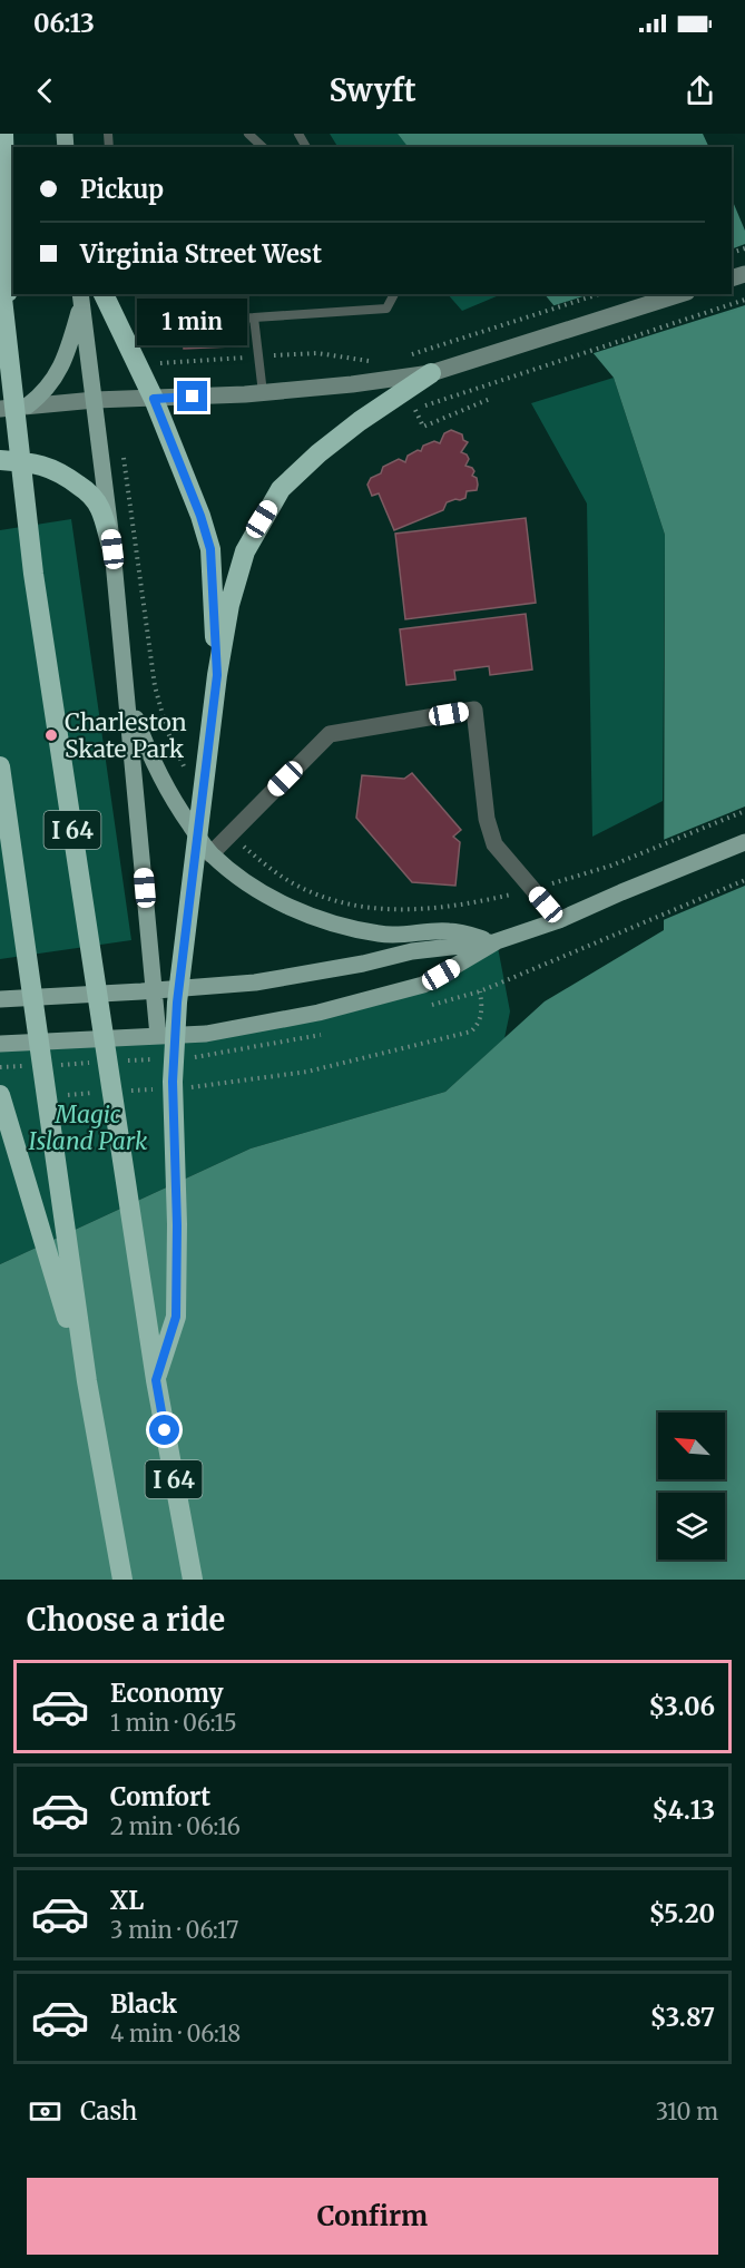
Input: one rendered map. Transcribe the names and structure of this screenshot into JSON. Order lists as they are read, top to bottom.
{
  "streets": {
    "highway": ["I 64"]
  },
  "parks": ["Magic Island Park"],
  "places": ["Charleston Skate Park"],
  "north": "top left",
  "page": {
    "status": "06:13",
    "header": "Swyft",
    "banner": ["Pickup", "Virginia Street West"],
    "bubble": "1 min",
    "heading": "Choose a ride",
    "list": [
      {
        "name": "Economy",
        "note": "1 min · 06:15",
        "value": "$3.06"
      },
      {
        "name": "Comfort",
        "note": "2 min · 06:16",
        "value": "$4.13"
      },
      {
        "name": "XL",
        "note": "3 min · 06:17",
        "value": "$5.20"
      },
      {
        "name": "Black",
        "note": "4 min · 06:18",
        "value": "$3.87"
      }
    ],
    "pay": ["Cash", "310 m"],
    "buttons": "Confirm"
  }
}
